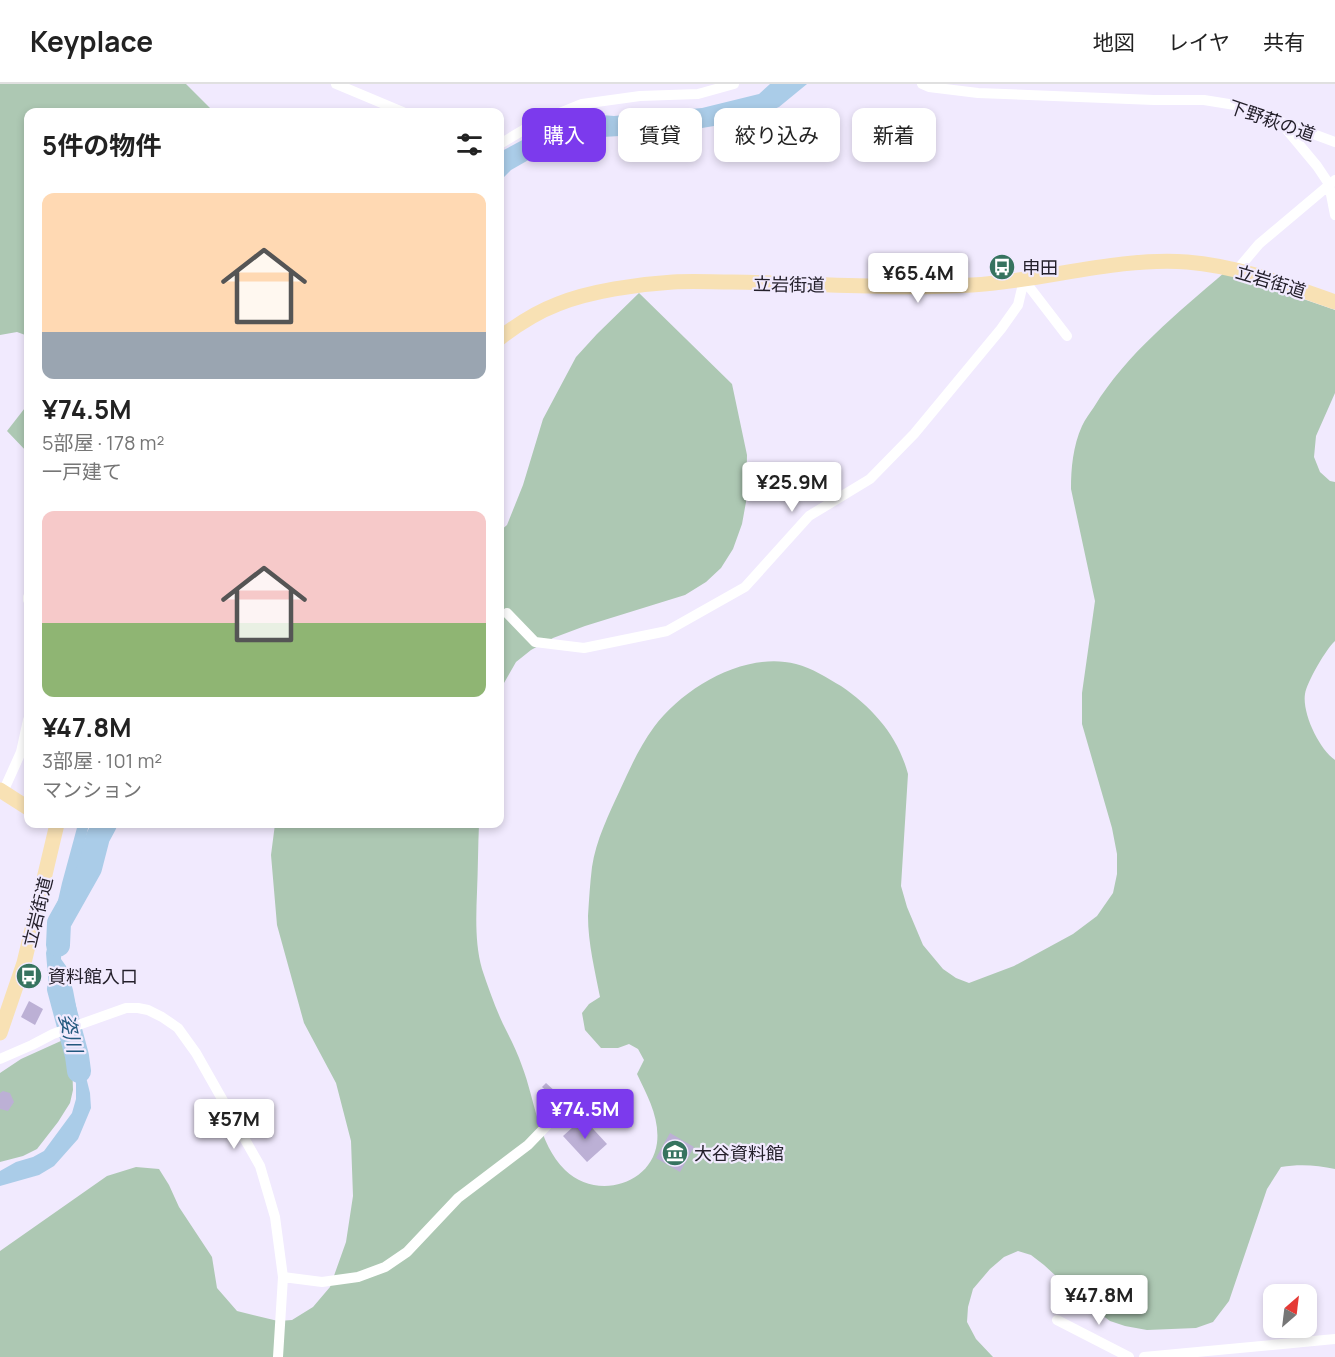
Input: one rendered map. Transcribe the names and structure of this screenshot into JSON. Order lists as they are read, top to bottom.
{
  "streets": {
    "street": ["下野萩の道", "立岩街道"]
  },
  "water": ["姿川"],
  "places": {
    "bus stop": ["申田", "資料館入口"],
    "museum": ["大谷資料館"]
  },
  "north": "top right",
  "page": {
    "header": "Keyplace",
    "nav": ["地図", "レイヤ", "共有"],
    "chip": [
      "購入",
      "賃貸",
      "絞り込み",
      "新着"
    ],
    "heading": "5件の物件",
    "list": [
      {
        "name": "¥74.5M",
        "note": "5部屋 · 178 m² · 一戸建て"
      },
      {
        "name": "¥47.8M",
        "note": "3部屋 · 101 m² · マンション"
      }
    ],
    "price": [
      "¥65.4M",
      "¥25.9M",
      "¥74.5M",
      "¥57M",
      "¥47.8M"
    ]
  }
}
